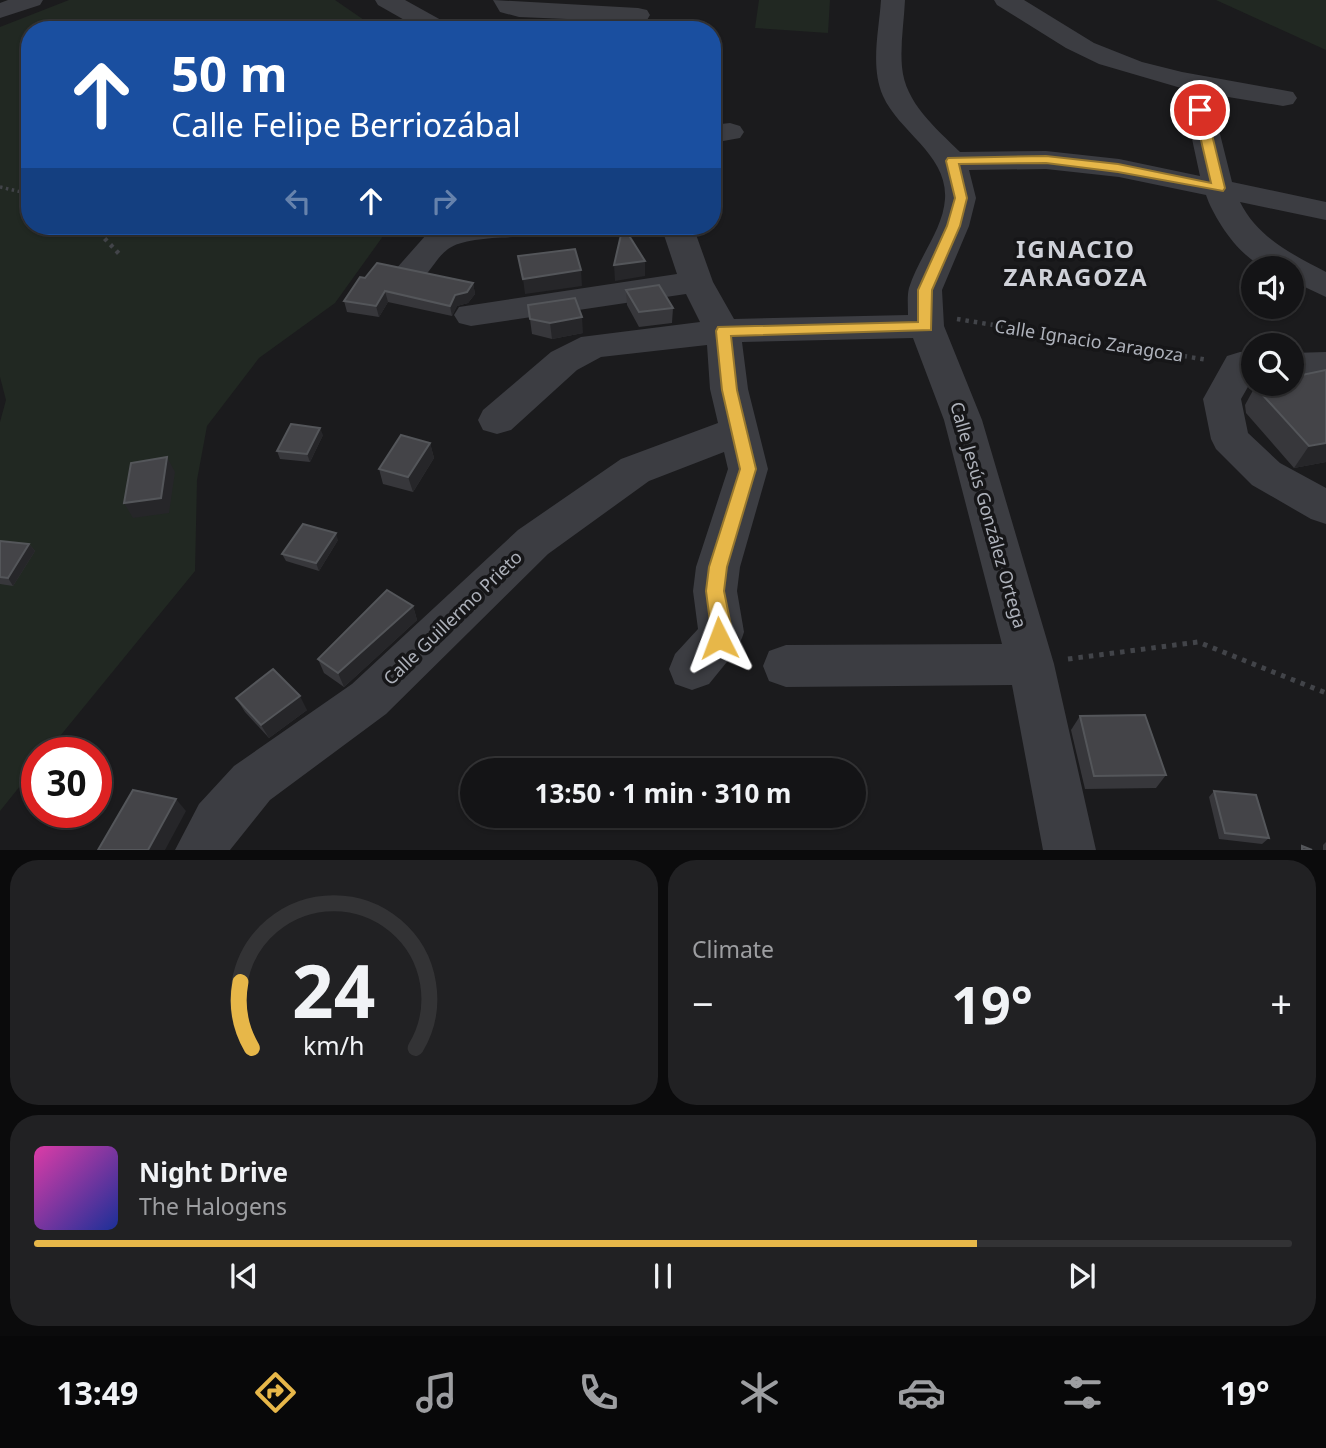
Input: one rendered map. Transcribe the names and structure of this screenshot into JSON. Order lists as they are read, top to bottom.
{
  "streets": {
    "street": ["Calle Jesús González Ortega", "Calle Guillermo Prieto"],
    "path": ["Calle Ignacio Zaragoza"]
  },
  "crossings": [
    ["Calle Ignacio Zaragoza", "Calle Jesús González Ortega"]
  ],
  "districts": ["IGNACIO ZARAGOZA"],
  "page": {
    "turn": ["50 m", "Calle Felipe Berriozábal"],
    "limit": "30",
    "trip": "13:50 · 1 min · 310 m",
    "tile": "Climate",
    "heat": ["−", "19°", "+"],
    "song": ["Night Drive", "The Halogens"],
    "tabs": ["13:49", "19°"],
    "gauge": ["24", "km/h"]
  }
}
